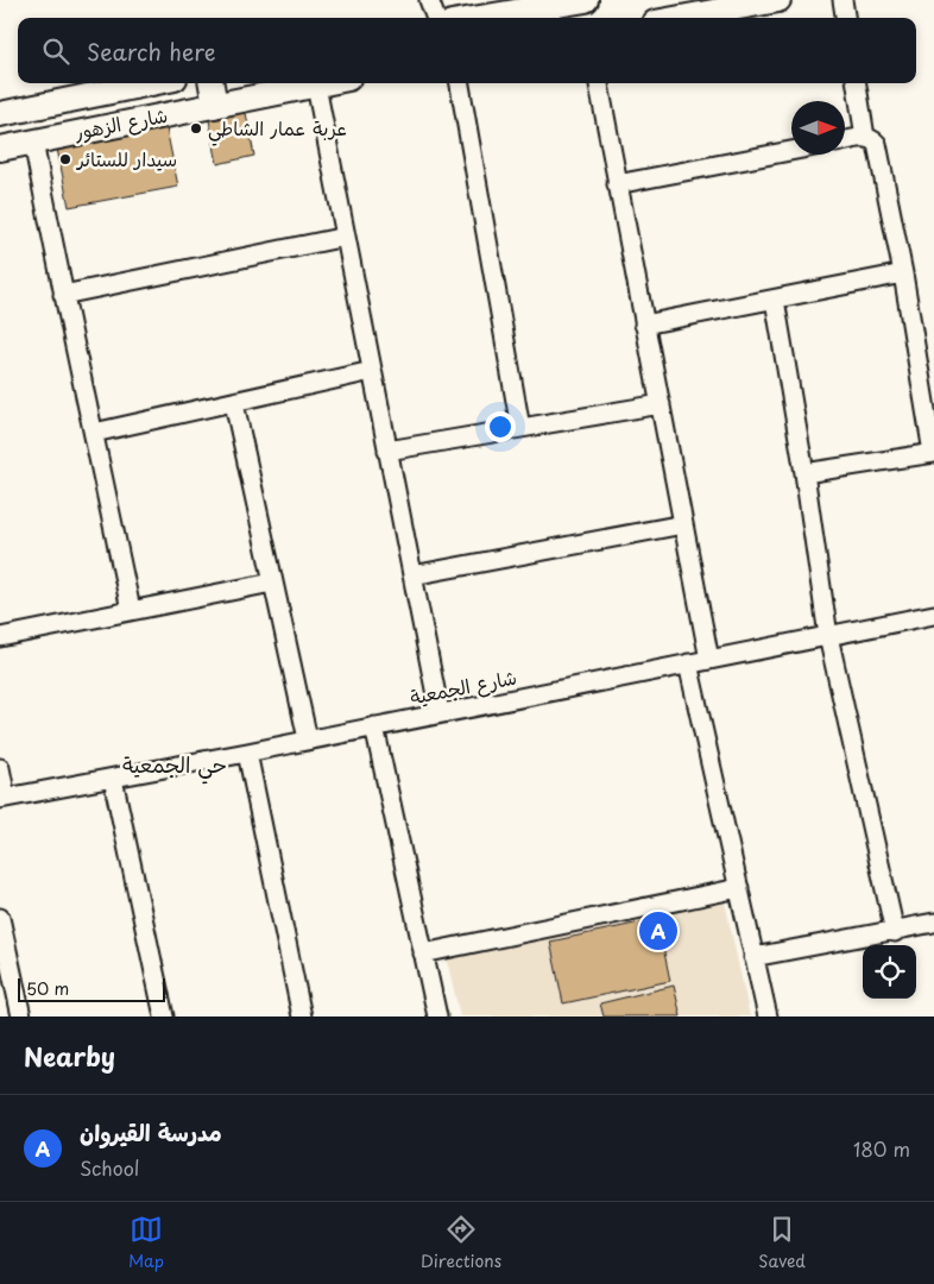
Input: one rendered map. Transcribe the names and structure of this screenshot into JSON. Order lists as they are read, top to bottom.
{
  "streets": {
    "main road": ["شارع الزهور"],
    "street": ["شارع الجمعية"]
  },
  "districts": ["حي الجمعية"],
  "places": ["عربة عمار الشاطي", "سيدار للستائر"],
  "scale_bar": "50 m",
  "north": "right",
  "page": {
    "search": "Search here",
    "pins": "A",
    "scale": "50 m",
    "heading": "Nearby",
    "list": [
      {
        "mark": "A",
        "name": "مدرسة القيروان",
        "note": "School",
        "value": "180 m"
      }
    ],
    "nav": ["Map", "Directions", "Saved"]
  }
}
